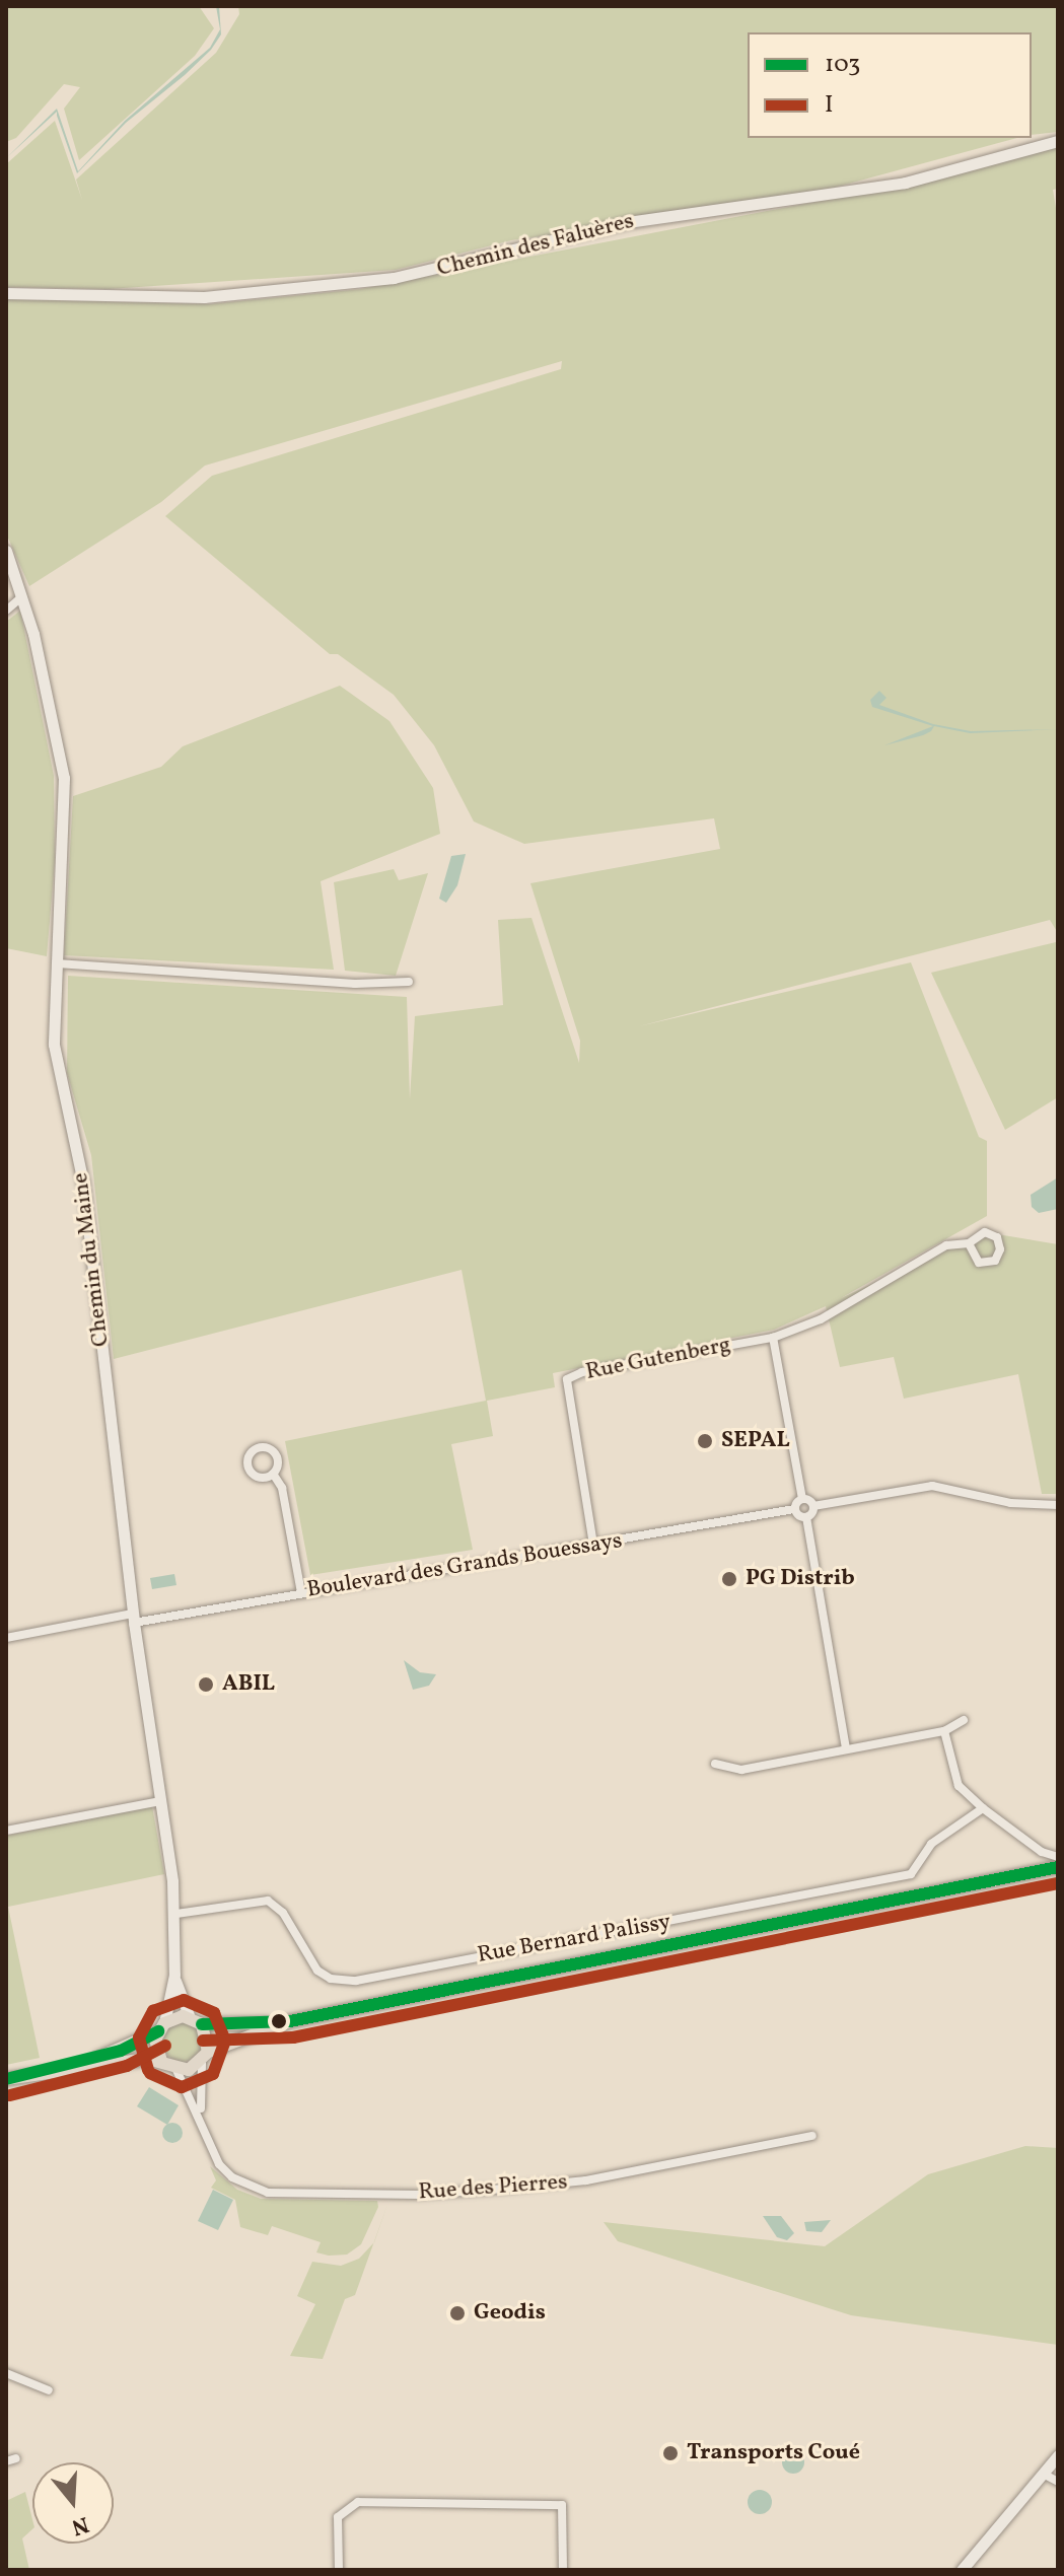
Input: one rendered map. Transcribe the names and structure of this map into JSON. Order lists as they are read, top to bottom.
{
  "streets": {
    "street": [
      "Chemin des Faluères",
      "Chemin du Maine",
      "Rue Gutenberg",
      "Boulevard des Grands Bouessays",
      "Rue Bernard Palissy",
      "Rue des Pierres"
    ]
  },
  "crossings": [
    ["Chemin du Maine", "Boulevard des Grands Bouessays"],
    ["Chemin du Maine", "Rue Bernard Palissy"],
    ["Chemin du Maine", "Rue des Pierres"],
    ["Rue Gutenberg", "Boulevard des Grands Bouessays"]
  ],
  "places": [
    "SEPAL",
    "PG Distrib",
    "ABIL",
    "Geodis",
    "Transports Coué"
  ],
  "lines": ["transit line 103", "transit line I"],
  "legend": ["103", "I"],
  "north": "bottom"
}
